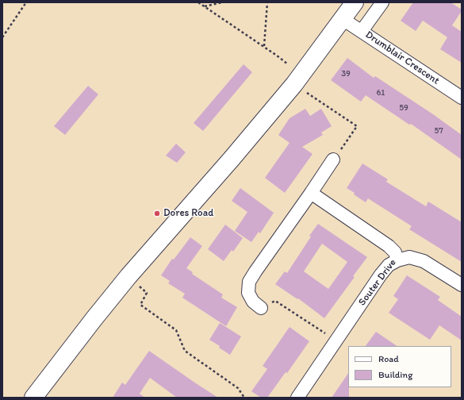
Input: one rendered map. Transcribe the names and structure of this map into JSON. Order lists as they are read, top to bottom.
{
  "streets": {
    "street": ["Drumblair Crescent", "Souter Drive"]
  },
  "places": ["Dores Road"],
  "house_numbers": [
    "39",
    "61",
    "59",
    "57"
  ],
  "legend": ["Road", "Building"]
}
